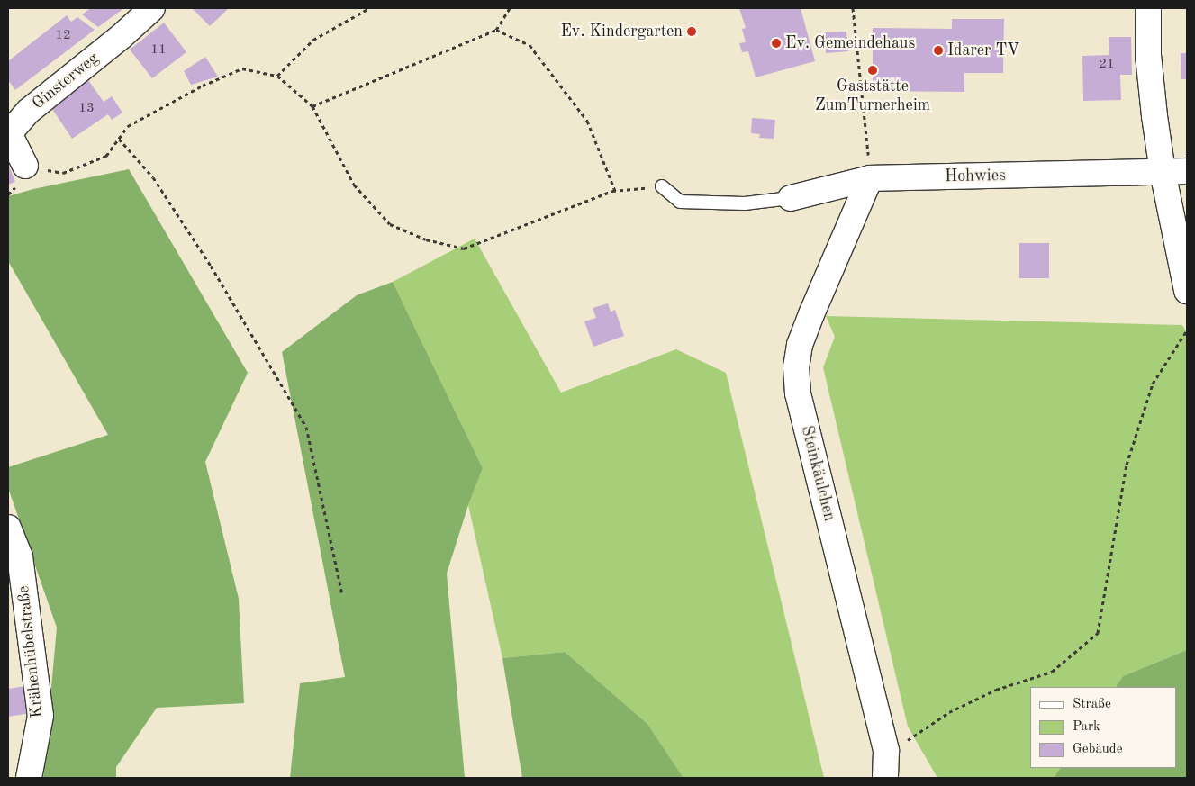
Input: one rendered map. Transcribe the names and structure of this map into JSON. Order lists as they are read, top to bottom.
{
  "streets": {
    "street": [
      "Ginsterweg",
      "Hohwies",
      "Steinkäulchen",
      "Krähenhübelstraße"
    ]
  },
  "crossings": [
    ["Hohwies", "Steinkäulchen"]
  ],
  "places": [
    "Ev. Kindergarten",
    "Ev. Gemeindehaus",
    "Idarer TV",
    "Gaststätte ZumTurnerheim"
  ],
  "house_numbers": [
    "12",
    "11",
    "21",
    "13"
  ],
  "legend": ["Straße", "Park", "Gebäude"]
}
